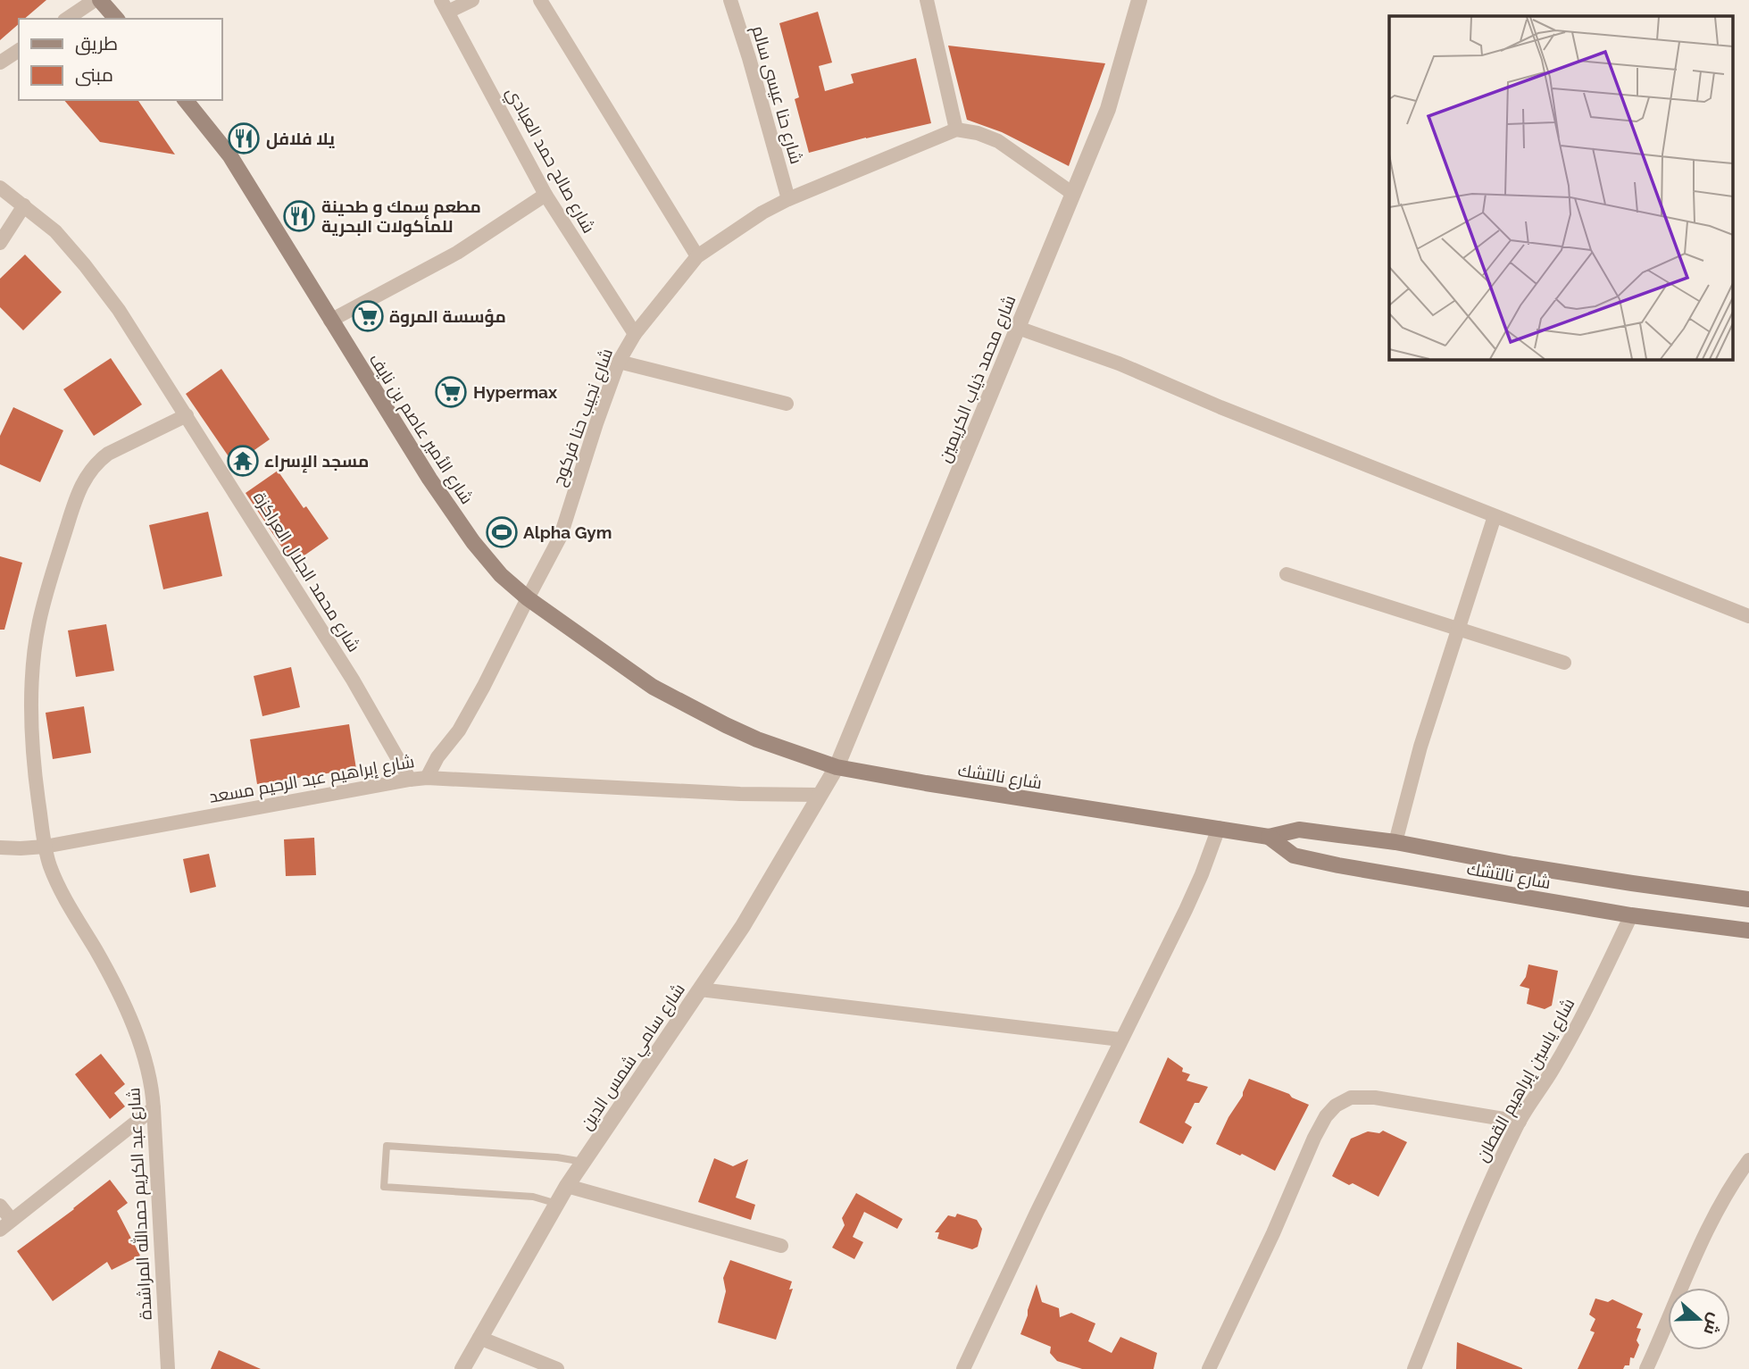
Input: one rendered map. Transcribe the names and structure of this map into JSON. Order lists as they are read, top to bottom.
{
  "streets": {
    "main road": ["شارع الأمير عاصم بن نايف", "شارع نالتشك"],
    "street": [
      "شارع حنا عيسى سالم",
      "شارع صالح حمد العبادي",
      "شارع محمد ذياب الكريمين",
      "شارع نجيب حنا فركوح",
      "شارع محمد الجلال العراكزة",
      "شارع إبراهيم عبد الرحيم مسعد",
      "شارع سامي شمس الدين",
      "شارع ياسين إبراهيم القطان",
      "شارع عبد الكريم حمدالله المراشدة"
    ]
  },
  "crossings": [
    ["شارع حنا عيسى سالم", "شارع نجيب حنا فركوح"],
    ["شارع صالح حمد العبادي", "شارع نجيب حنا فركوح"],
    ["شارع محمد ذياب الكريمين", "شارع الأمير عاصم بن نايف"],
    ["شارع محمد ذياب الكريمين", "شارع نالتشك"],
    ["شارع محمد ذياب الكريمين", "شارع سامي شمس الدين"],
    ["شارع نجيب حنا فركوح", "شارع الأمير عاصم بن نايف"],
    ["شارع نجيب حنا فركوح", "شارع إبراهيم عبد الرحيم مسعد"],
    ["شارع الأمير عاصم بن نايف", "شارع نالتشك"],
    ["شارع الأمير عاصم بن نايف", "شارع سامي شمس الدين"],
    ["شارع محمد الجلال العراكزة", "شارع إبراهيم عبد الرحيم مسعد"],
    ["شارع محمد الجلال العراكزة", "شارع عبد الكريم حمدالله المراشدة"],
    ["شارع نالتشك", "شارع سامي شمس الدين"],
    ["شارع نالتشك", "شارع ياسين إبراهيم القطان"],
    ["شارع إبراهيم عبد الرحيم مسعد", "شارع سامي شمس الدين"],
    ["شارع إبراهيم عبد الرحيم مسعد", "شارع عبد الكريم حمدالله المراشدة"]
  ],
  "places": {
    "restaurant": ["يلا فلافل", "مطعم سمك و طحينة للمأكولات البحرية"],
    "supermarket": ["مؤسسة المروة", "Hypermax"],
    "temple": ["مسجد الإسراء"],
    "sports": ["Alpha Gym"]
  },
  "legend": ["طريق", "مبنى"],
  "north": "right"
}
